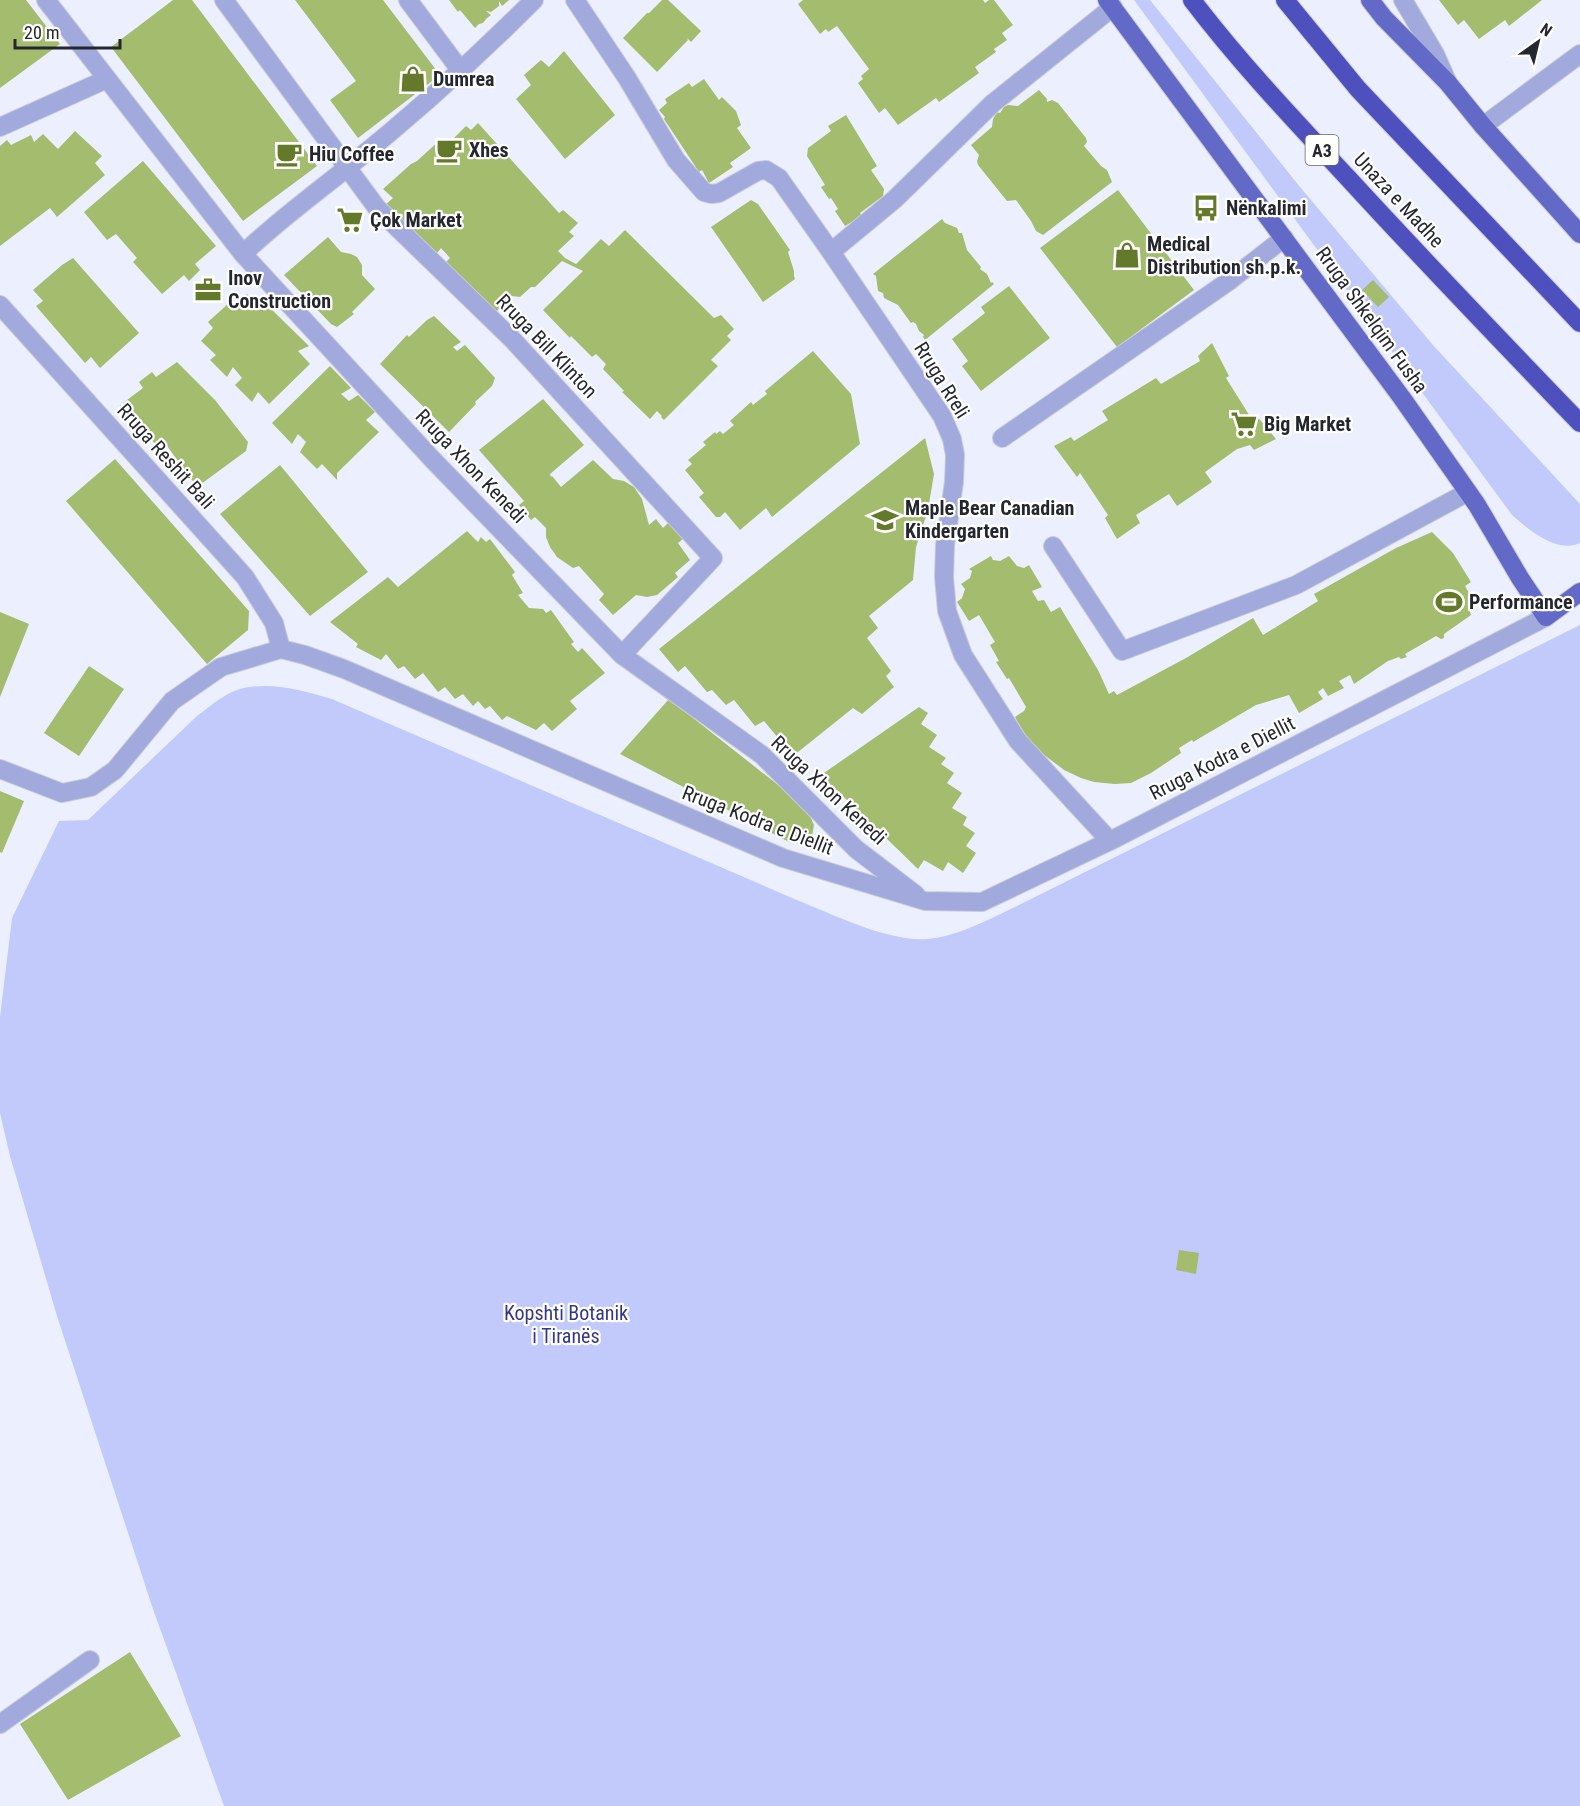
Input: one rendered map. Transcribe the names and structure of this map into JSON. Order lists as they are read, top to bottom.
{
  "streets": {
    "highway": ["A3", "Unaza e Madhe"],
    "main road": ["Rruga Shkelqim Fusha", "Rruga Kodra e Diellit"],
    "street": [
      "Rruga Bill Klinton",
      "Rruga Rreli",
      "Rruga Reshit Bali",
      "Rruga Xhon Kenedi"
    ]
  },
  "crossings": [
    ["Rruga Shkelqim Fusha", "Rruga Kodra e Diellit"],
    ["Rruga Bill Klinton", "Rruga Xhon Kenedi"],
    ["Rruga Rreli", "Rruga Kodra e Diellit"],
    ["Rruga Reshit Bali", "Rruga Kodra e Diellit"],
    ["Rruga Xhon Kenedi", "Rruga Kodra e Diellit"]
  ],
  "parks": ["Kopshti Botanik i Tiranës"],
  "places": {
    "shop": ["Dumrea", "Medical Distribution sh.p.k."],
    "cafe": ["Xhes", "Hiu Coffee"],
    "bus stop": ["Nënkalimi"],
    "supermarket": ["Çok Market", "Big Market"],
    "office": ["Inov Construction"],
    "school or university": ["Maple Bear Canadian Kindergarten"],
    "sports": ["Performance"]
  },
  "scale_bar": "20 m",
  "north": "top right"
}
